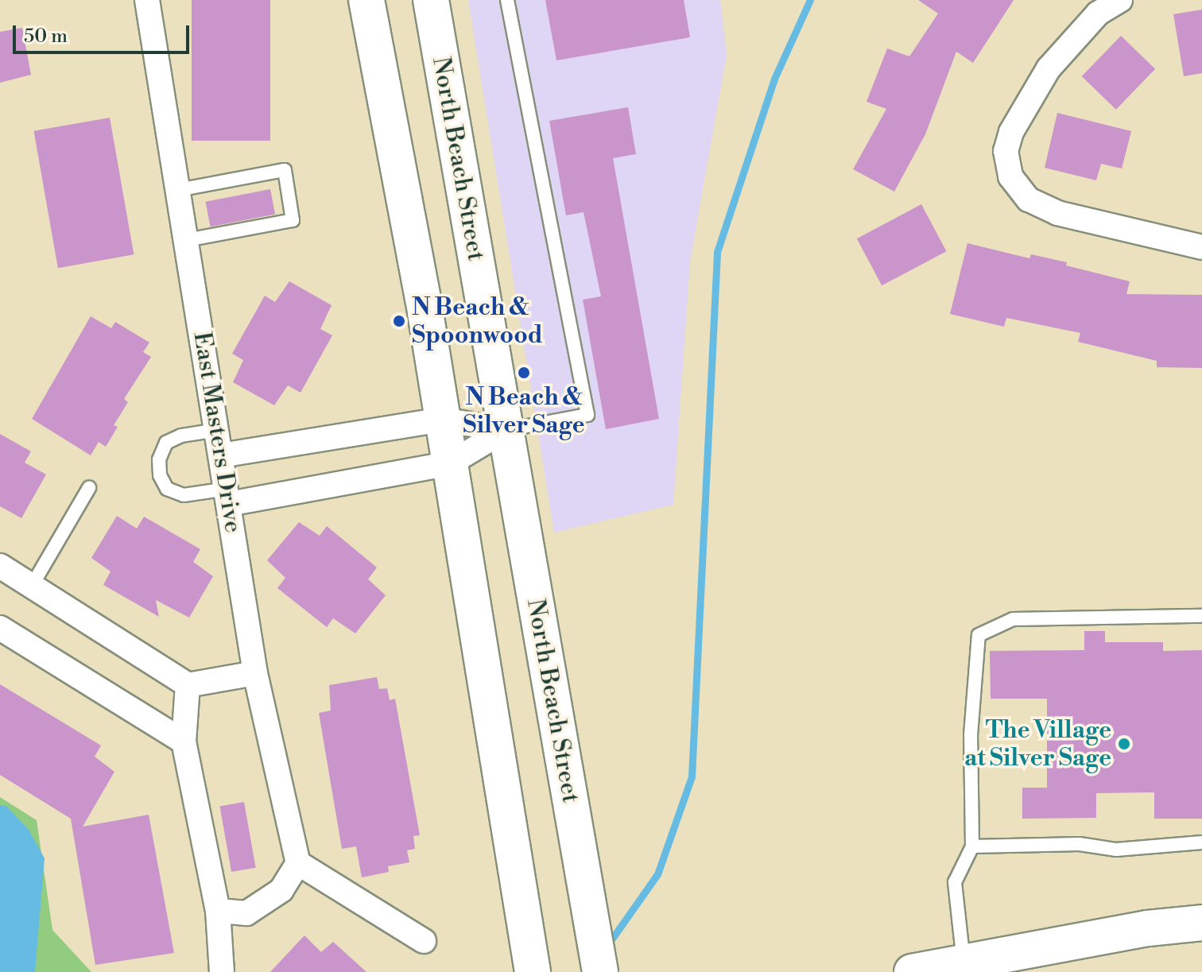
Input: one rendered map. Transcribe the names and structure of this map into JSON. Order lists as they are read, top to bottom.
{
  "streets": {
    "main road": ["North Beach Street"],
    "street": ["East Masters Drive"]
  },
  "places": ["N Beach & Spoonwood", "N Beach & Silver Sage", "The Village at Silver Sage"],
  "scale_bar": "50 m"
}
